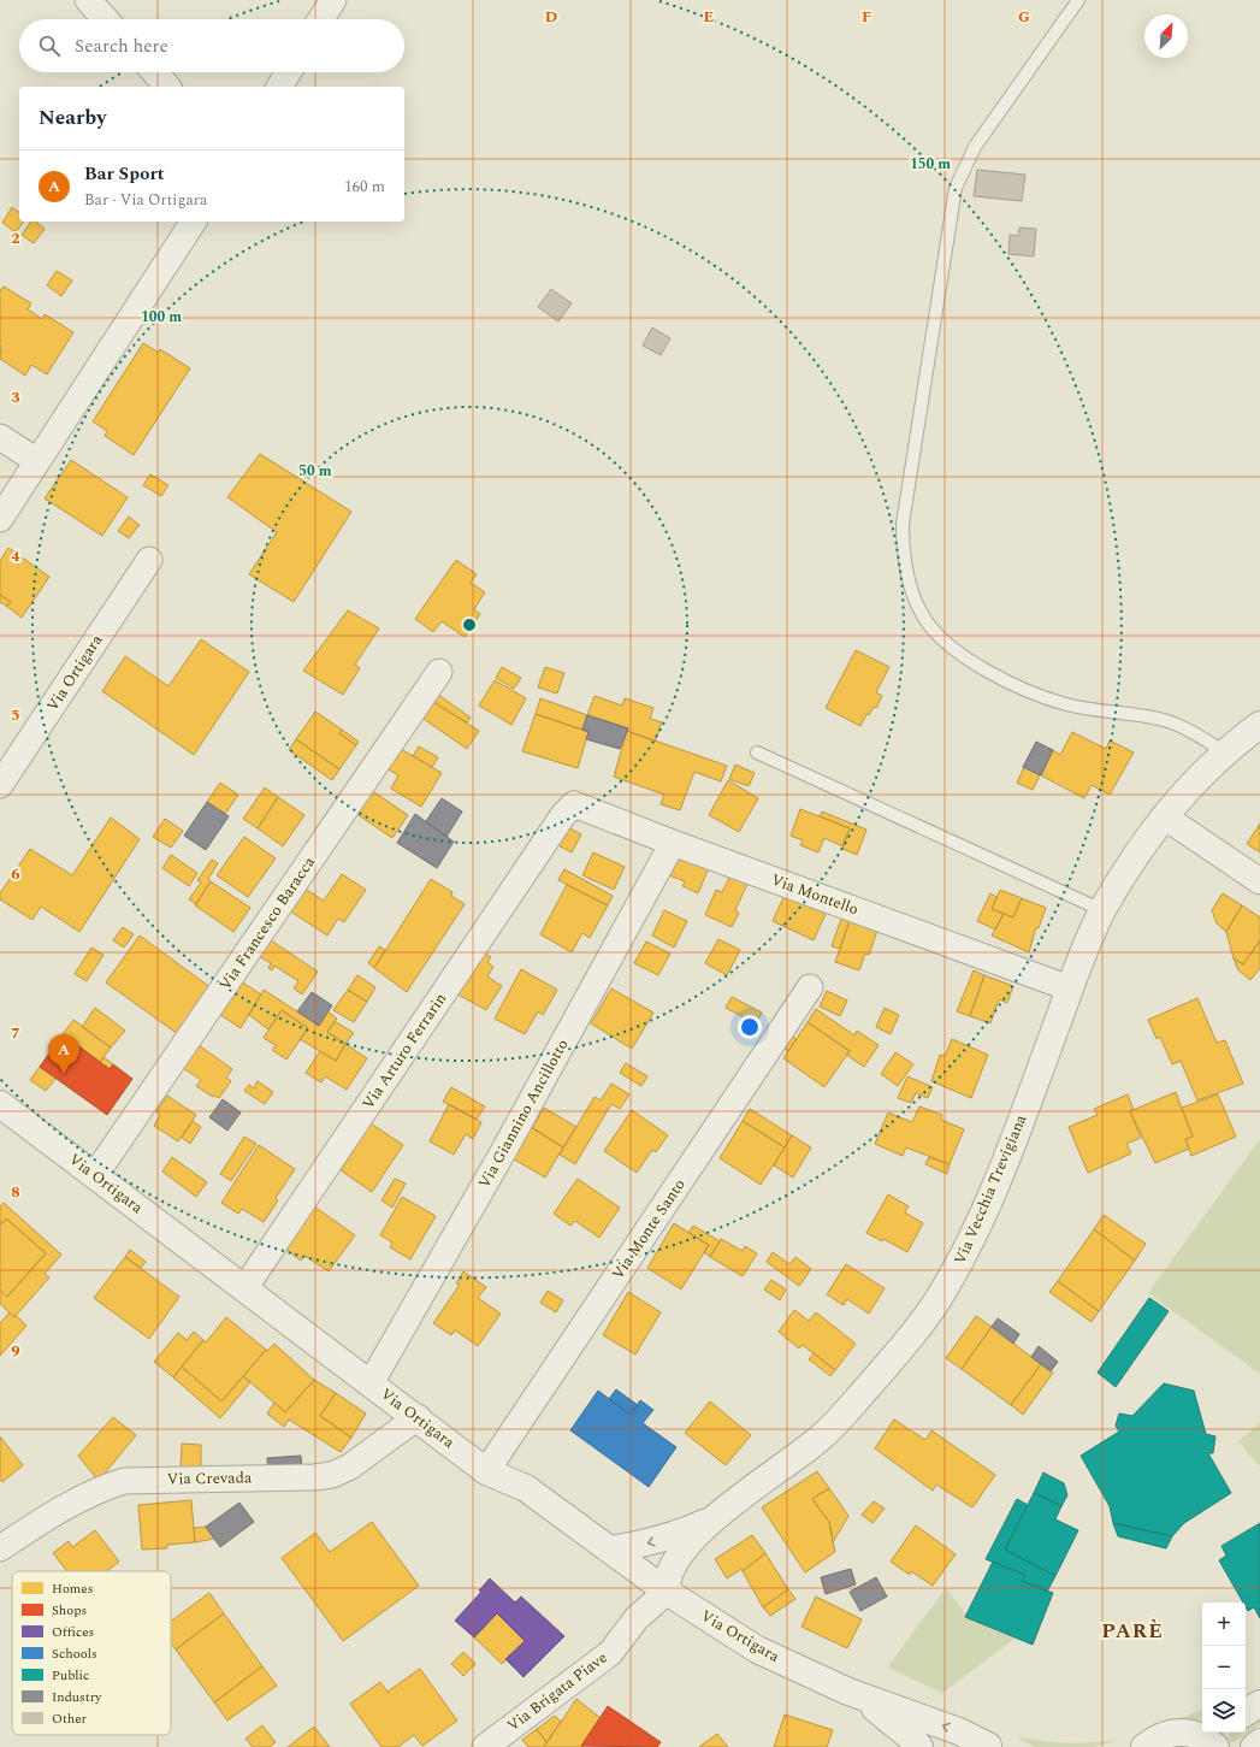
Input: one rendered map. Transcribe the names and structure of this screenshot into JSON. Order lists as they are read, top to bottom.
{
  "streets": {
    "street": [
      "Via Ortigara",
      "Via Montello",
      "Via Francesco Baracca",
      "Via Arturo Ferrarin",
      "Via Giannino Ancillotto",
      "Via Vecchia Trevigiana",
      "Via Monte Santo",
      "Via Crevada",
      "Via Brigata Piave"
    ]
  },
  "crossings": [
    ["Via Ortigara", "Via Francesco Baracca"],
    ["Via Ortigara", "Via Arturo Ferrarin"],
    ["Via Ortigara", "Via Giannino Ancillotto"],
    ["Via Ortigara", "Via Vecchia Trevigiana"],
    ["Via Ortigara", "Via Monte Santo"],
    ["Via Ortigara", "Via Crevada"],
    ["Via Ortigara", "Via Brigata Piave"],
    ["Via Montello", "Via Arturo Ferrarin"],
    ["Via Montello", "Via Giannino Ancillotto"],
    ["Via Montello", "Via Vecchia Trevigiana"],
    ["Via Vecchia Trevigiana", "Via Brigata Piave"]
  ],
  "districts": ["PARÈ"],
  "legend": [
    "Homes",
    "Shops",
    "Offices",
    "Schools",
    "Public",
    "Industry",
    "Other"
  ],
  "north": "top right",
  "page": {
    "search": "Search here",
    "heading": "Nearby",
    "list": [
      {
        "mark": "A",
        "name": "Bar Sport",
        "note": "Bar · Via Ortigara",
        "value": "160 m"
      }
    ],
    "pins": "A",
    "map_buttons": ["+", "−"]
  },
  "grid": {
    "columns": [
      "D",
      "E",
      "F",
      "G"
    ],
    "rows": [
      "2",
      "3",
      "4",
      "5",
      "6",
      "7",
      "8",
      "9"
    ]
  },
  "rings": ["150 m", "100 m", "50 m"]
}
